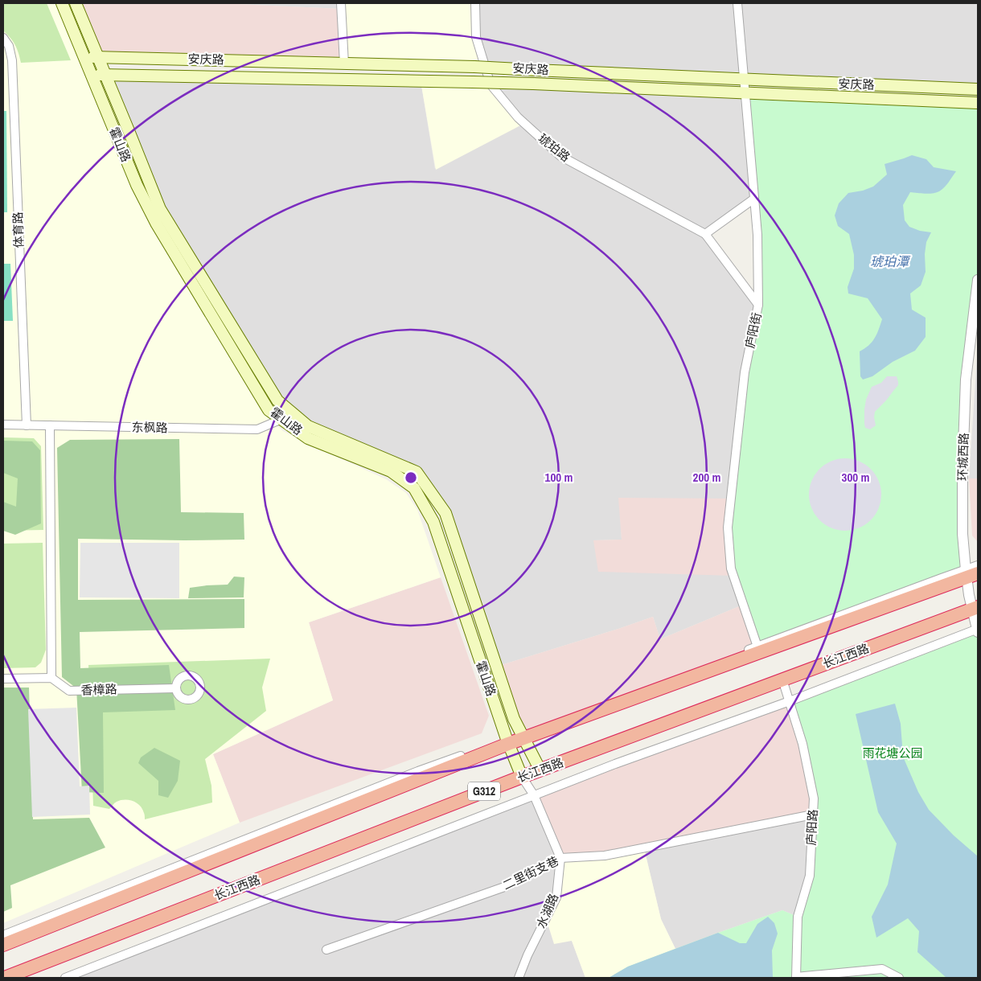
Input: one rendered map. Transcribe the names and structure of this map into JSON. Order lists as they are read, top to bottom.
{
  "streets": {
    "highway": ["长江西路", "G312"],
    "main road": ["安庆路", "霍山路"],
    "street": [
      "琥珀路",
      "体育路",
      "庐阳街",
      "东枫路",
      "环城西路",
      "香樟路",
      "庐阳路",
      "二里街支巷",
      "水湖路"
    ]
  },
  "crossings": [
    ["安庆路", "霍山路"],
    ["安庆路", "庐阳街"],
    ["霍山路", "东枫路"],
    ["霍山路", "长江西路"],
    ["霍山路", "水湖路"],
    ["体育路", "东枫路"],
    ["环城西路", "长江西路"],
    ["长江西路", "庐阳路"],
    ["长江西路", "水湖路"],
    ["庐阳路", "二里街支巷"],
    ["二里街支巷", "水湖路"]
  ],
  "water": ["琥珀潭"],
  "parks": ["雨花塘公园"],
  "rings": ["100 m", "200 m", "300 m"]
}
